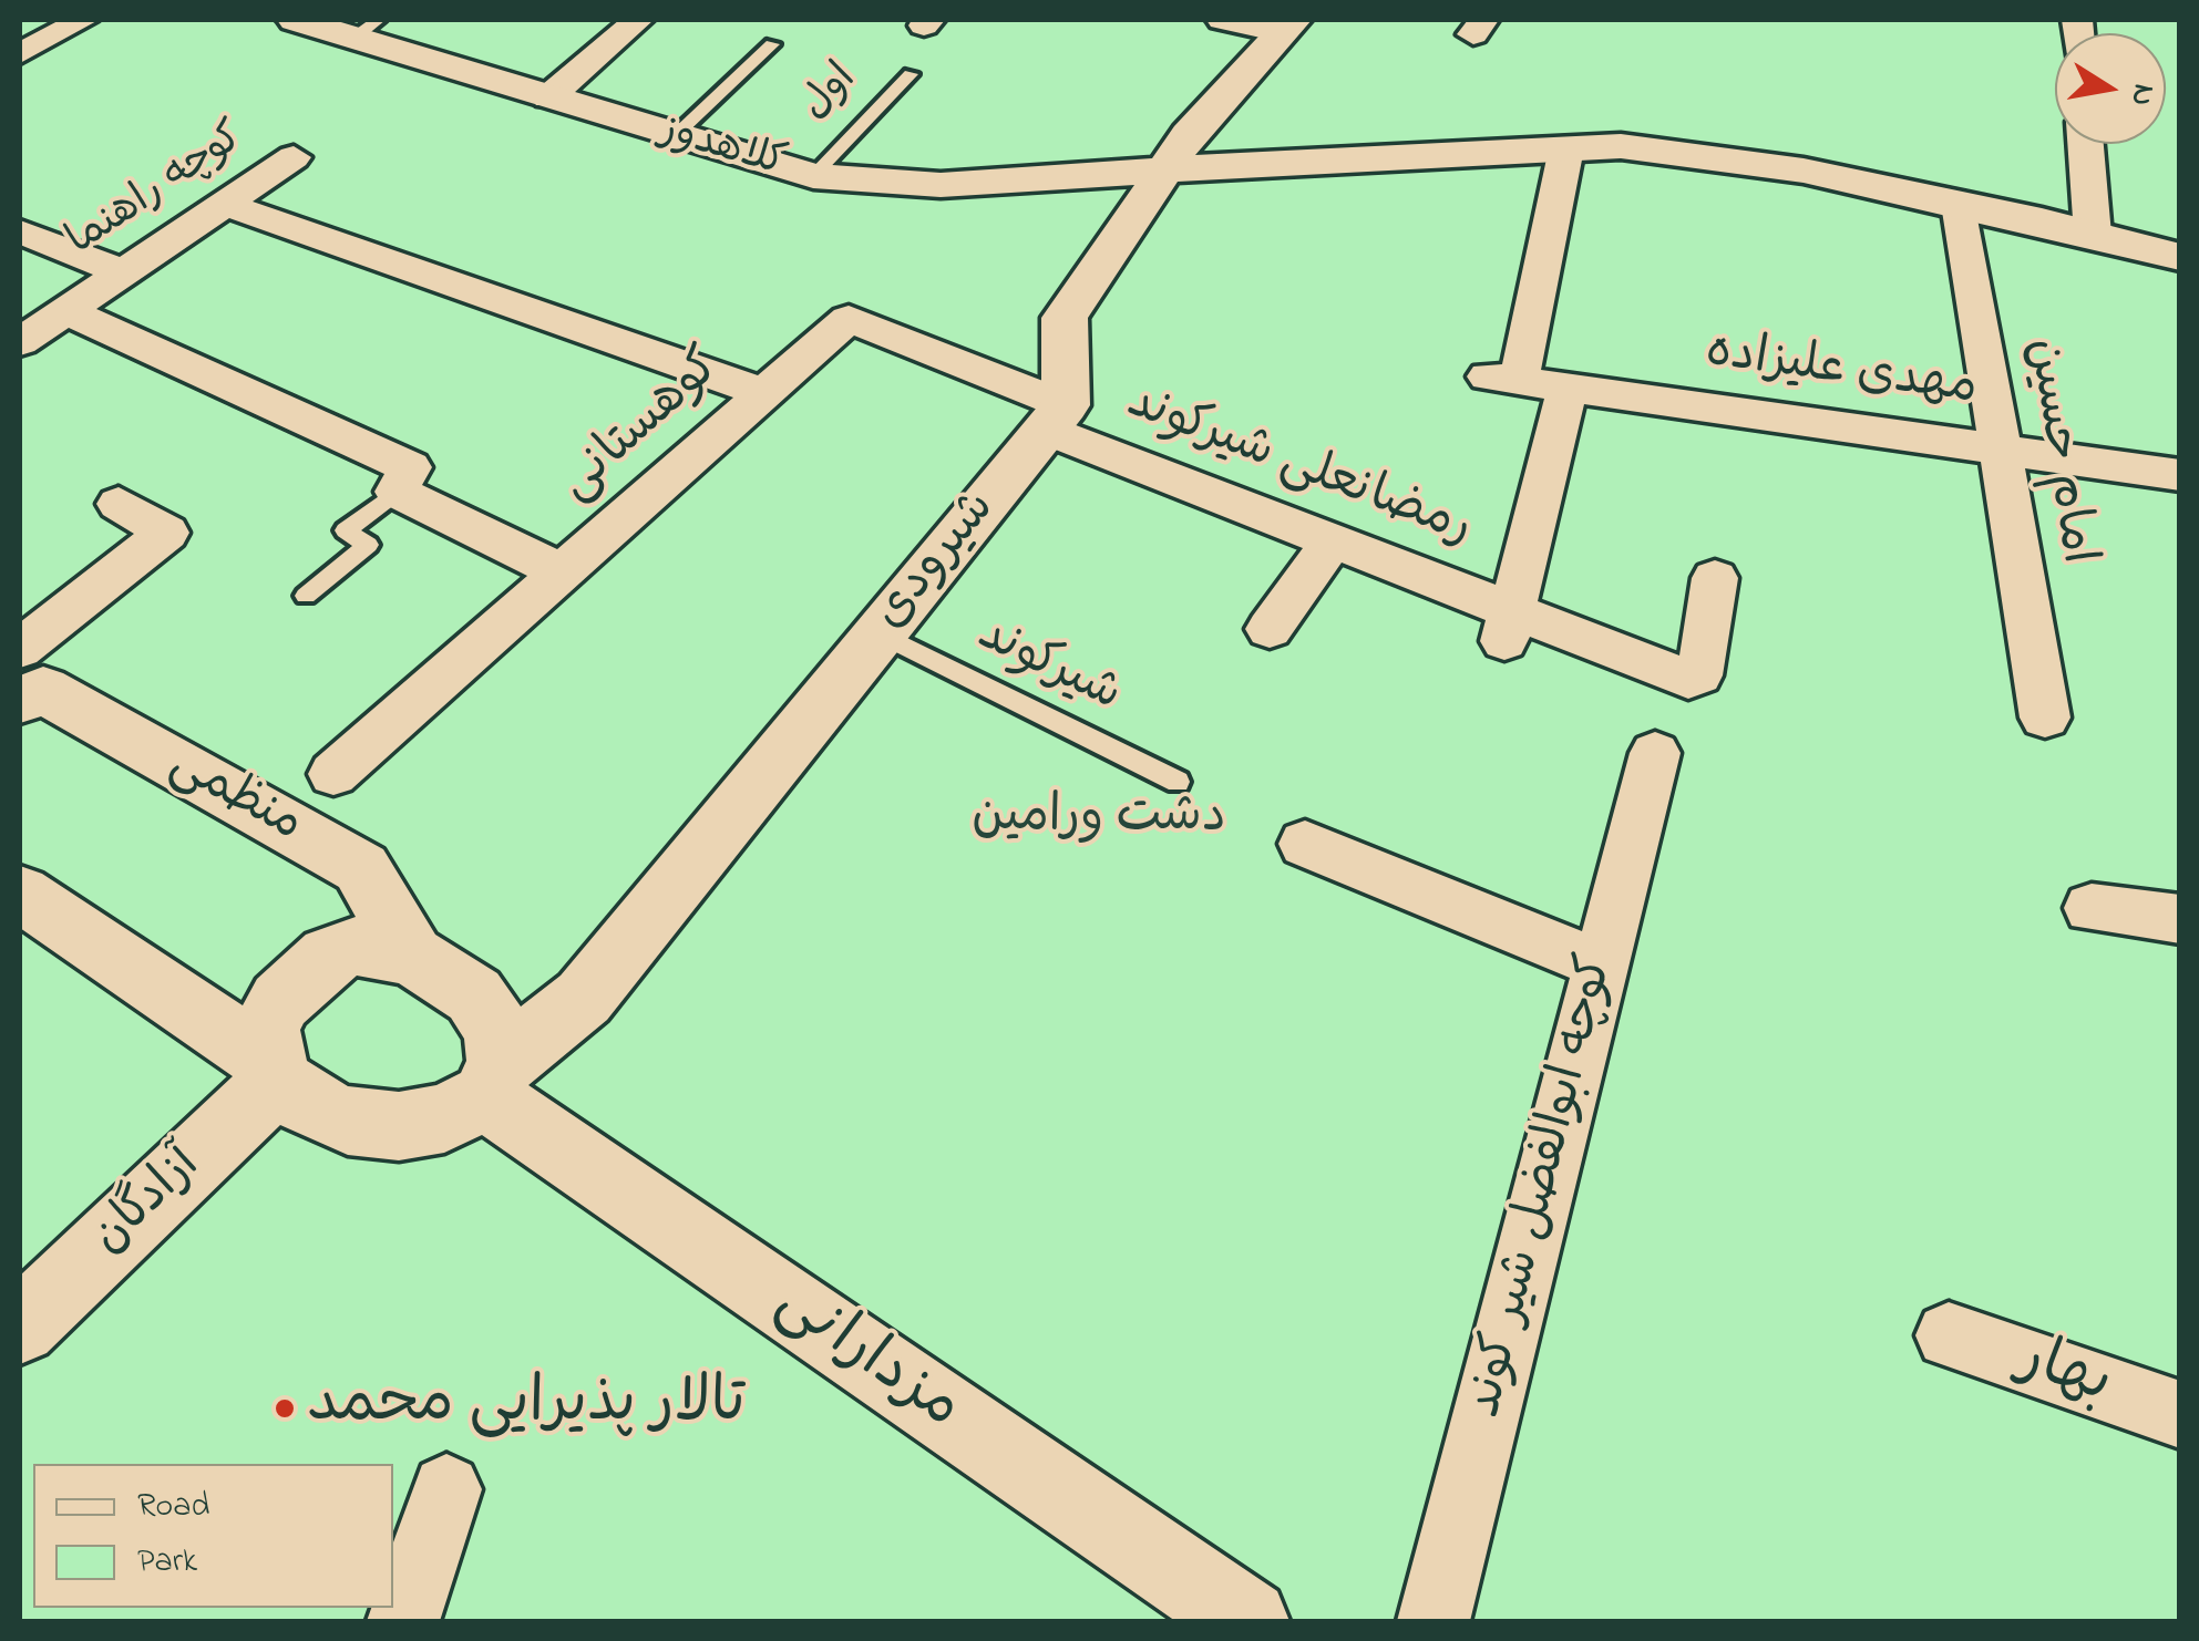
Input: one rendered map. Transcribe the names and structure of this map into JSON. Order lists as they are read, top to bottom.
{
  "streets": {
    "street": [
      "کلاهدوز",
      "کوچه راهنما",
      "مهدی علیزاده",
      "کوهستانی",
      "امام حسین",
      "رمضانعلی شیرکوند",
      "شیرودی",
      "منظمی",
      "کوچه ابوالفضل شیر کوند",
      "آزادگان",
      "مزدارانی",
      "بهار"
    ],
    "lane": ["اول", "شیرکوند"]
  },
  "crossings": [
    ["اول", "کلاهدوز"],
    ["کلاهدوز", "مهدی علیزاده"],
    ["کلاهدوز", "امام حسین"],
    ["مهدی علیزاده", "امام حسین"],
    ["کوهستانی", "رمضانعلی شیرکوند"],
    ["کوهستانی", "شیرودی"],
    ["رمضانعلی شیرکوند", "شیرودی"],
    ["شیرودی", "شیرکوند"],
    ["شیرودی", "منظمی"],
    ["شیرودی", "آزادگان"],
    ["شیرودی", "مزدارانی"],
    ["منظمی", "آزادگان"],
    ["منظمی", "مزدارانی"],
    ["آزادگان", "مزدارانی"]
  ],
  "parks": ["دشت ورامین"],
  "places": ["تالار پذیرایی محمد"],
  "legend": ["Road", "Park"],
  "north": "right"
}
